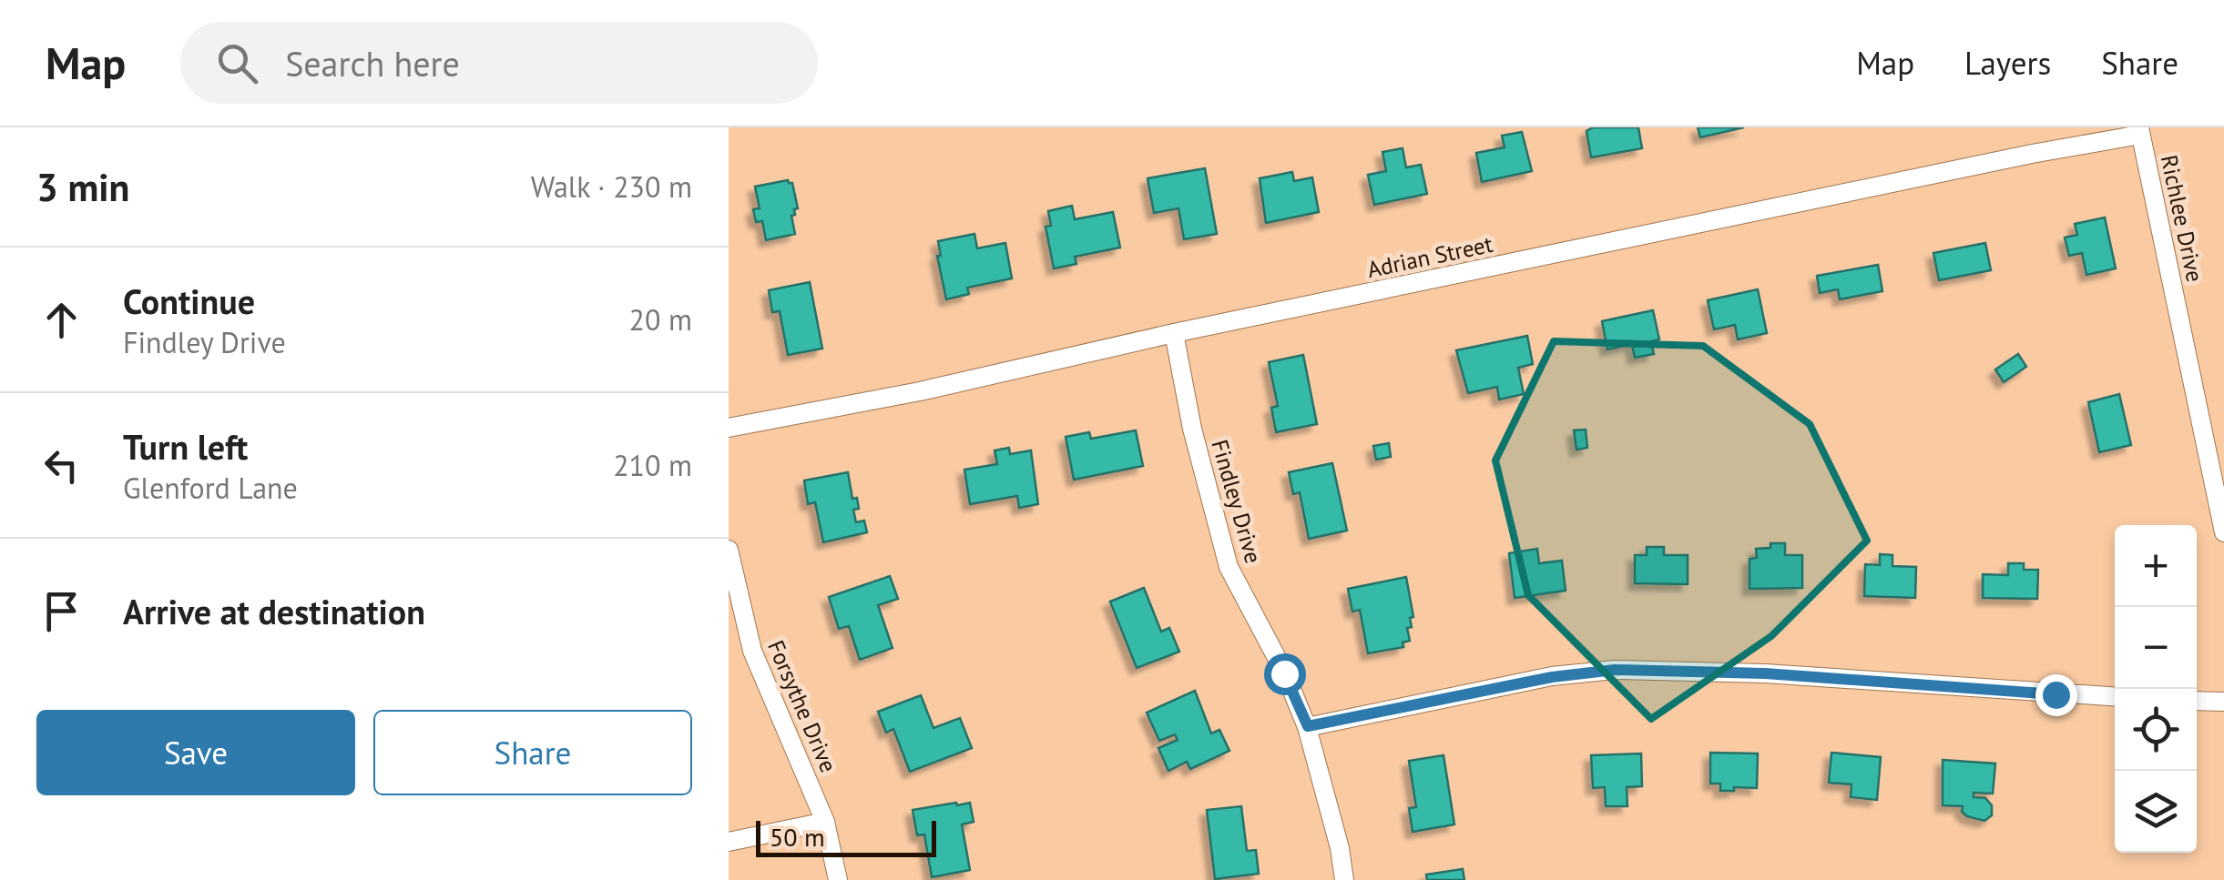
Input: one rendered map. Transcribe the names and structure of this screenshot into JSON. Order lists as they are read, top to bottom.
{
  "streets": {
    "street": [
      "Richlee Drive",
      "Adrian Street",
      "Findley Drive",
      "Forsythe Drive"
    ]
  },
  "crossings": [
    ["Richlee Drive", "Adrian Street"],
    ["Adrian Street", "Findley Drive"]
  ],
  "scale_bar": "50 m",
  "page": {
    "header": "Map",
    "search": "Search here",
    "nav": ["Map", "Layers", "Share"],
    "heading": ["3 min", "Walk · 230 m"],
    "list": [
      ["Continue", "Findley Drive", "20 m"],
      ["Turn left", "Glenford Lane", "210 m"],
      "Arrive at destination"
    ],
    "map_buttons": ["+", "−"],
    "buttons": ["Save", "Share"],
    "scale": "50 m"
  }
}
